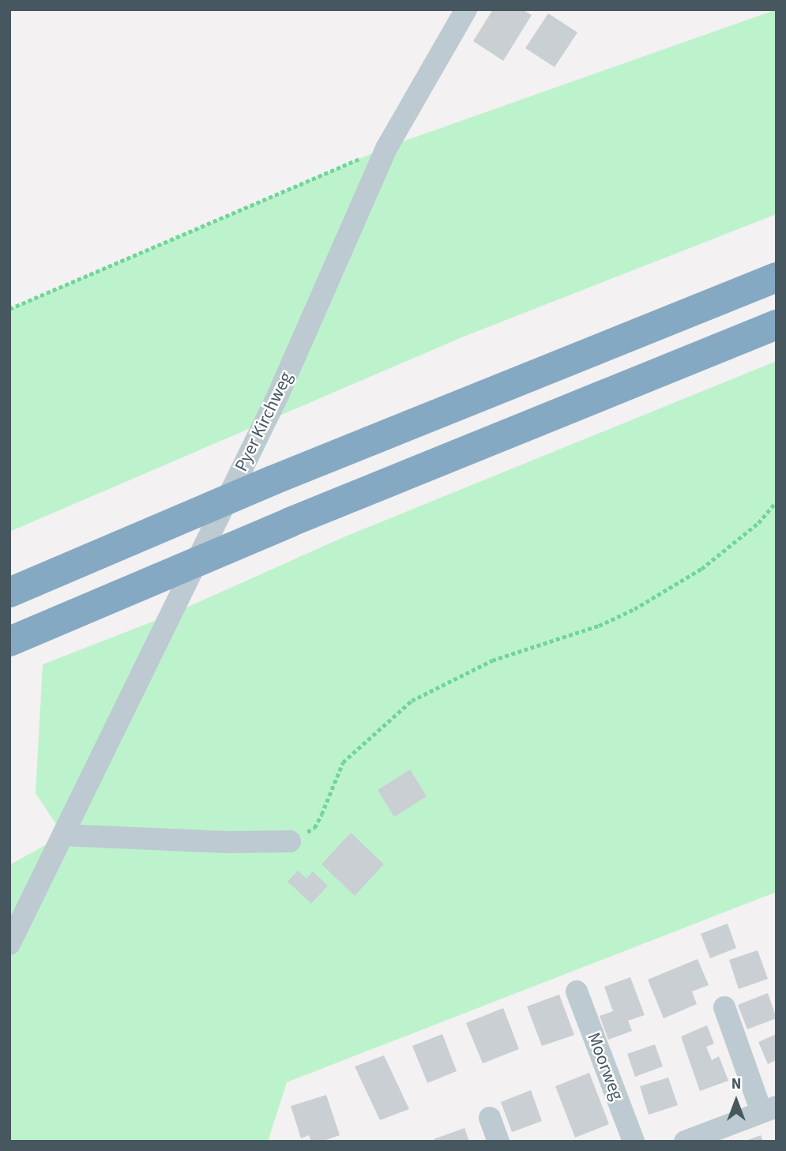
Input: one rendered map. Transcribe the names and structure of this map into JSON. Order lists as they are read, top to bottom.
{
  "streets": {
    "street": ["Pyer Kirchweg", "Moorweg"]
  },
  "north": "top"
}
